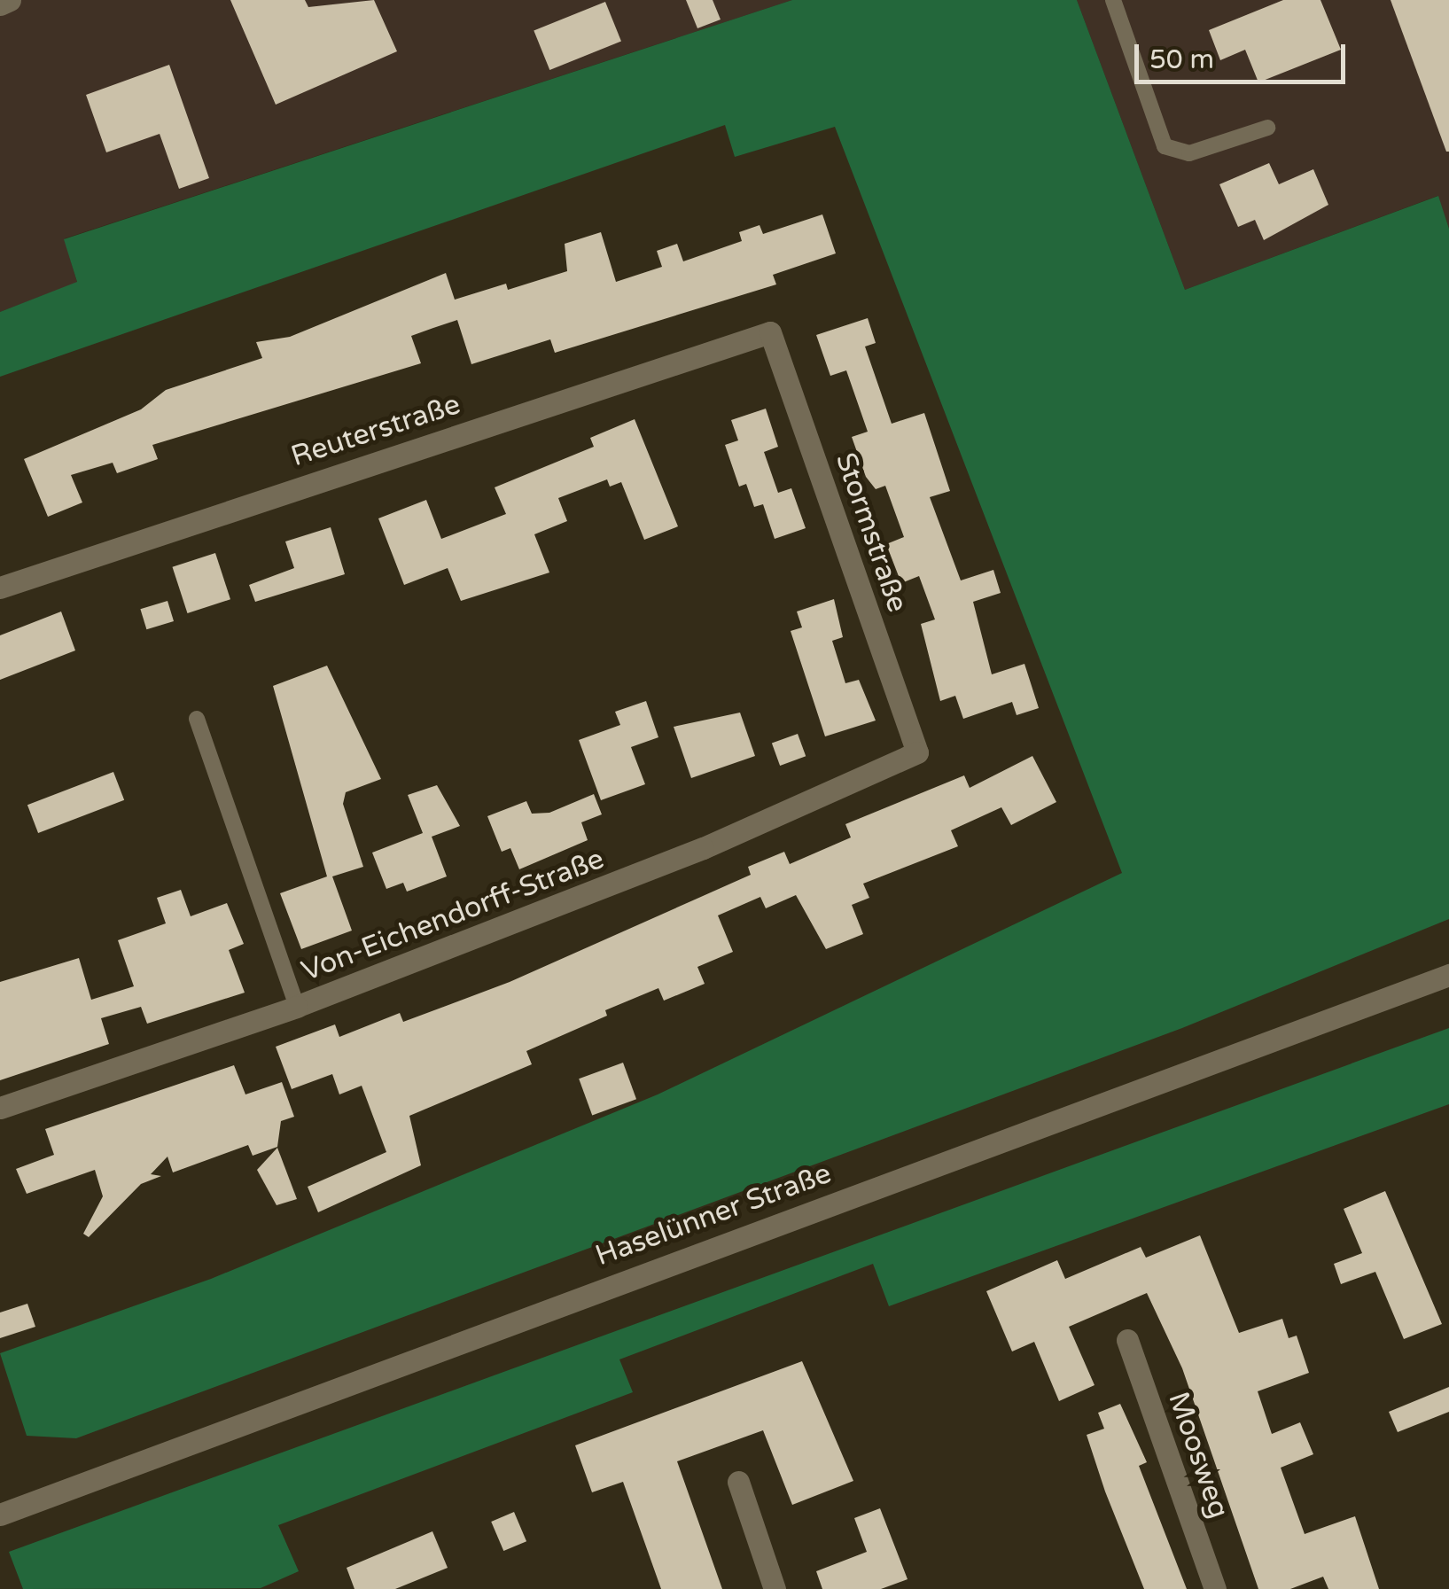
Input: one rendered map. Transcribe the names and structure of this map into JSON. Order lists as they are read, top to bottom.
{
  "streets": {
    "street": [
      "Reuterstraße",
      "Stormstraße",
      "Von-Eichendorff-Straße",
      "Haselünner Straße",
      "Moosweg"
    ]
  },
  "crossings": [
    ["Reuterstraße", "Stormstraße"],
    ["Stormstraße", "Von-Eichendorff-Straße"]
  ],
  "scale_bar": "50 m"
}
